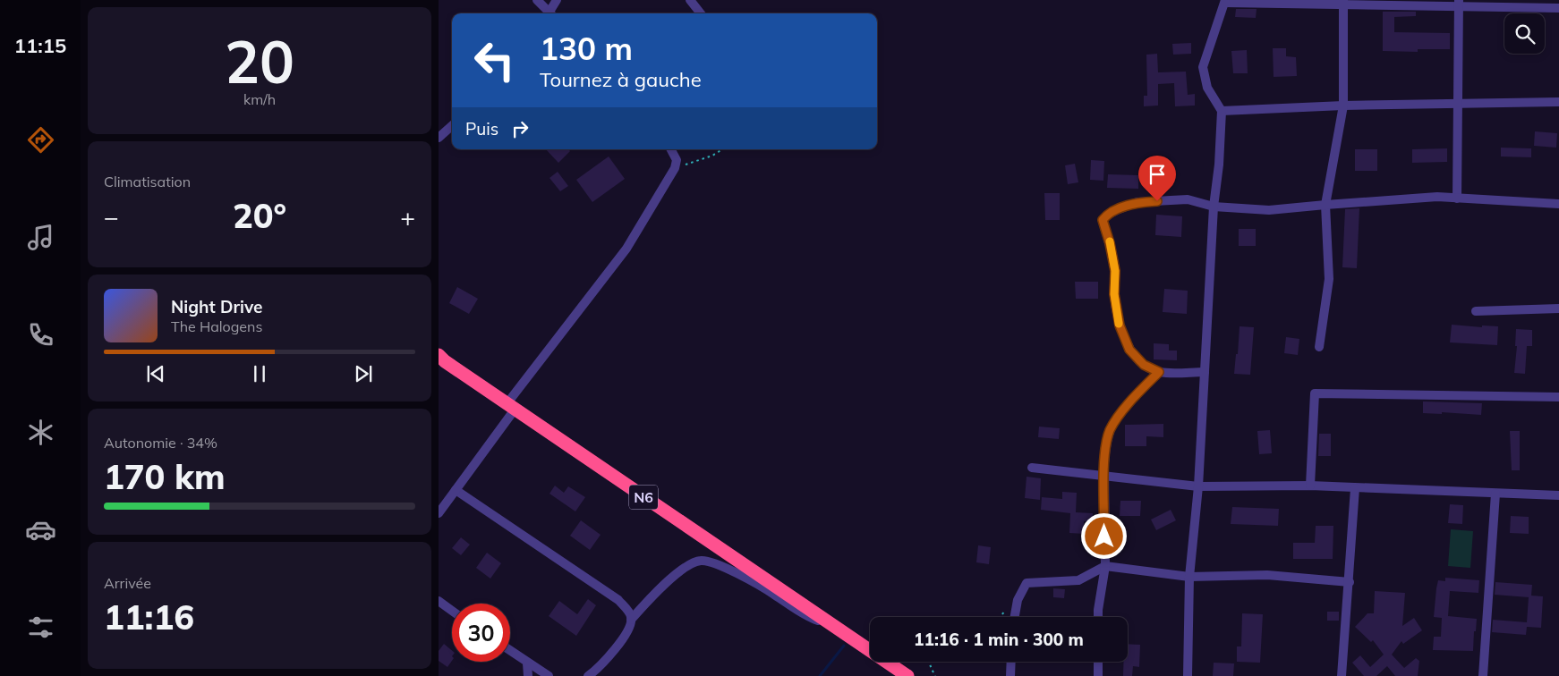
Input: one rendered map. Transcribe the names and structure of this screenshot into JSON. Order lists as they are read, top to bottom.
{
  "streets": {
    "highway": ["N6"]
  },
  "page": {
    "tabs": "11:15",
    "tile": [
      ["20", "km/h"],
      "Climatisation",
      ["Autonomie · 34%", "170 km"],
      ["Arrivée", "11:16"]
    ],
    "turn": ["130 m", "Tournez à gauche"],
    "then": "Puis",
    "heat": ["−", "20°", "+"],
    "song": ["Night Drive", "The Halogens"],
    "limit": "30",
    "trip": "11:16 · 1 min · 300 m"
  }
}
